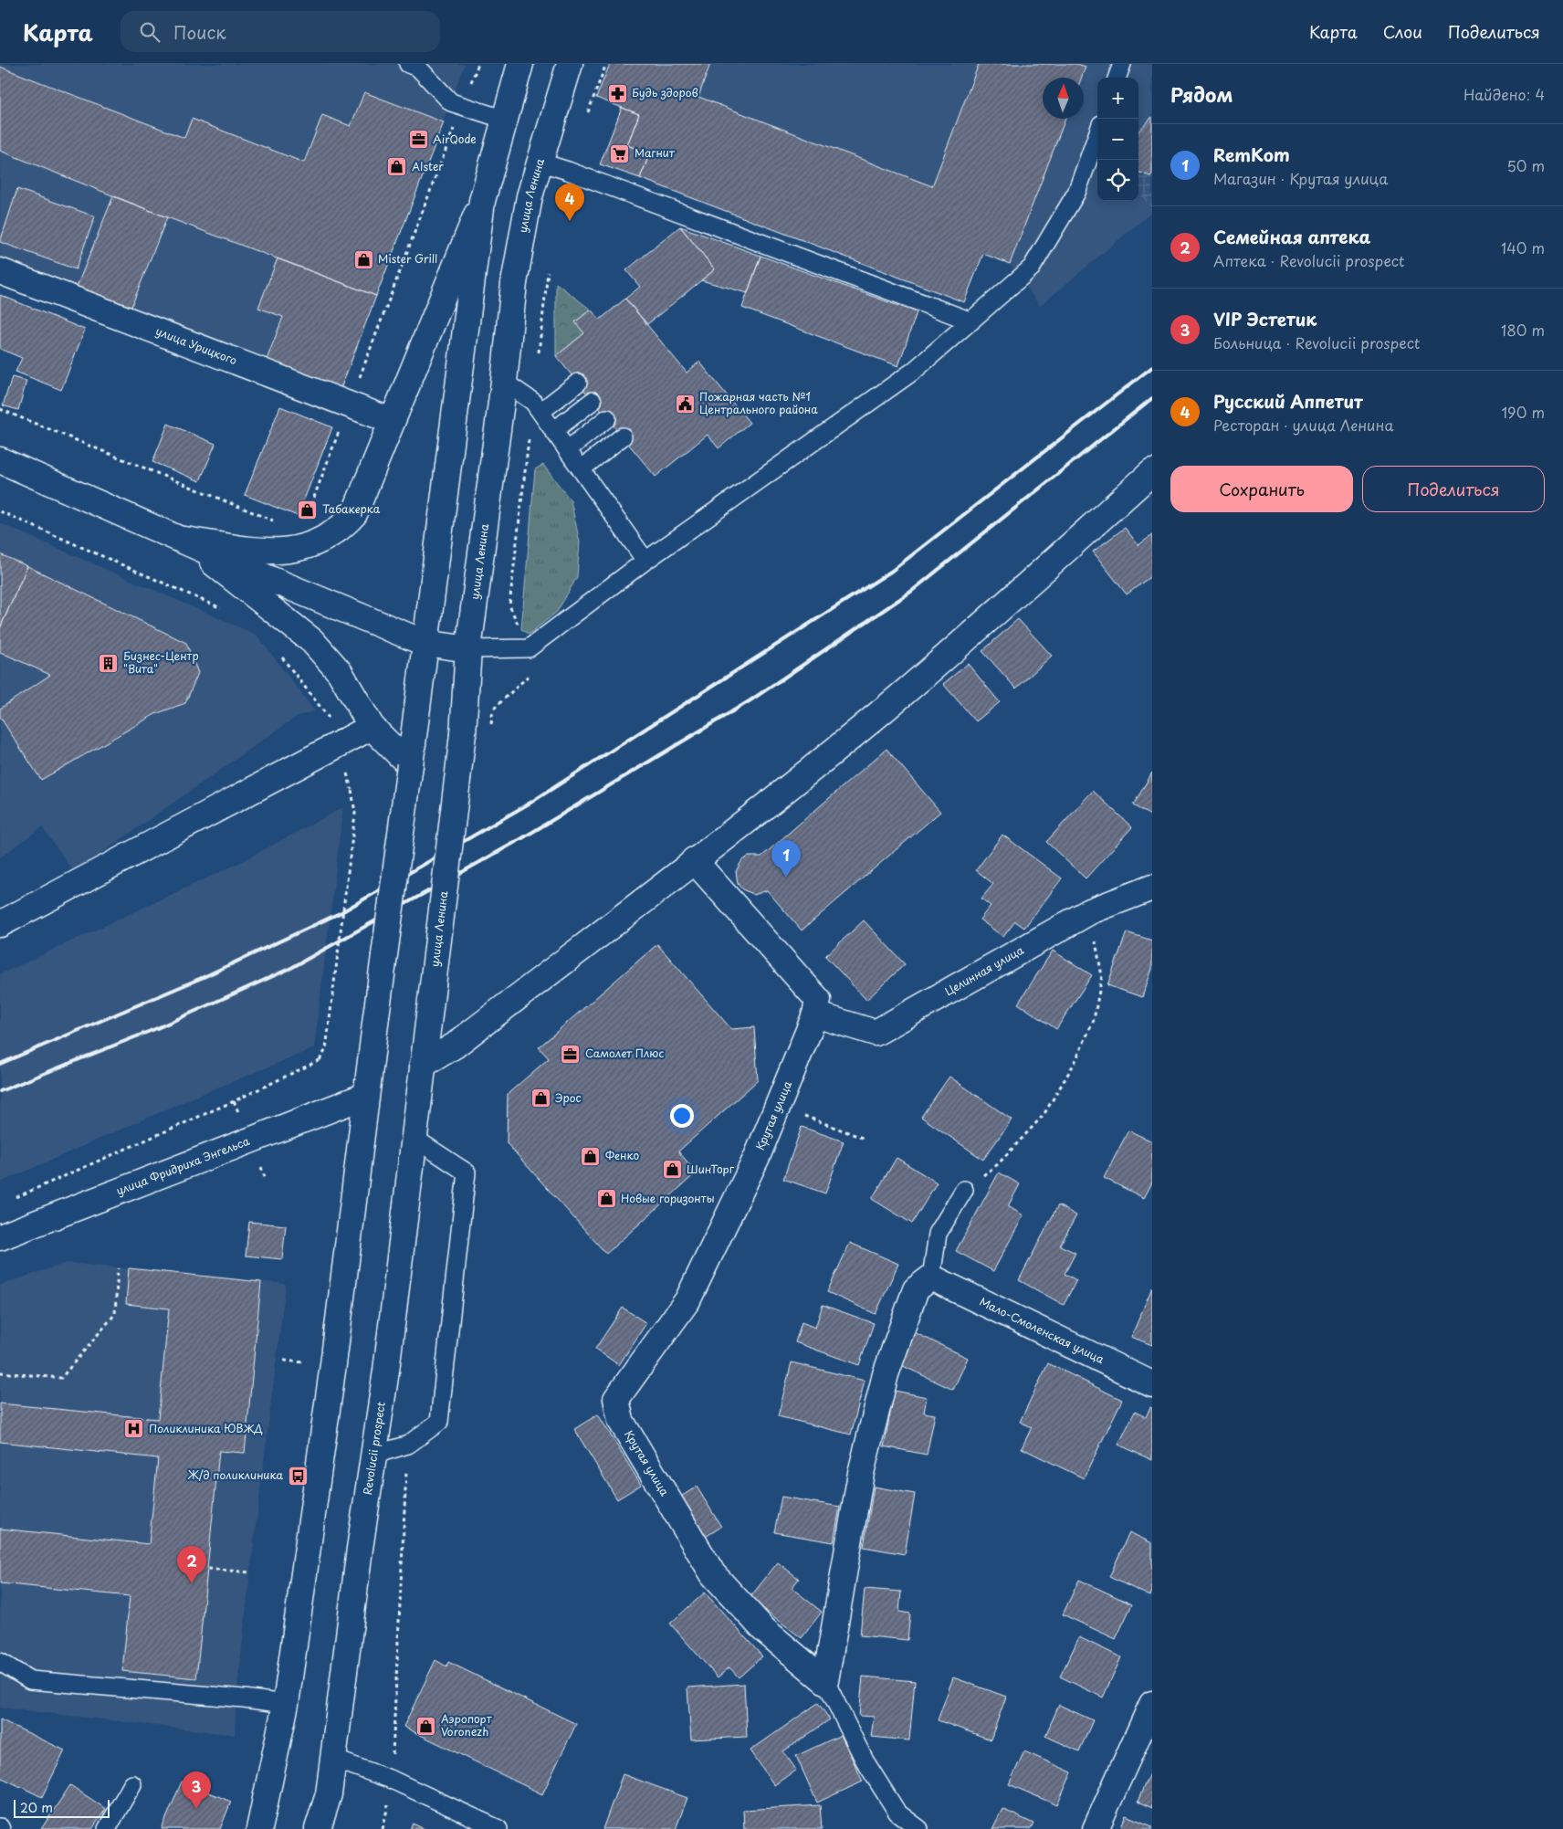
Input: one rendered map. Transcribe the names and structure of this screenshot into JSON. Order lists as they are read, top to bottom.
{
  "streets": {
    "main road": [
      "улица Ленина",
      "улица Урицкого",
      "Целинная улица",
      "Крутая улица",
      "улица Фридриха Энгельса",
      "Мало-Смоленская улица",
      "Revolucii prospect"
    ]
  },
  "crossings": [
    ["улица Ленина", "Revolucii prospect"],
    ["Целинная улица", "Крутая улица"]
  ],
  "places": {
    "pharmacy": ["Будь здоров"],
    "office": ["AirQode", "Самолет Плюс"],
    "supermarket": ["Магнит"],
    "shop": [
      "Alster",
      "Mister Grill",
      "Табакерка",
      "Эрос",
      "Фенко",
      "ШинТорг",
      "Новые горизонты",
      "Аэропорт Voronezh"
    ],
    "public building": ["Пожарная часть №1 Центрального района"],
    "building": ["Бизнес-Центр \"Вита\""],
    "hospital": ["Поликлиника ЮВЖД"],
    "bus stop": ["Ж/д поликлиника"]
  },
  "scale_bar": "20 m",
  "north": "top",
  "page": {
    "header": "Карта",
    "search": "Поиск",
    "nav": ["Карта", "Слои", "Поделиться"],
    "heading": ["Рядом", "Найдено: 4"],
    "map_buttons": ["+", "−"],
    "list": [
      {
        "mark": "1",
        "name": "RemKom",
        "note": "Магазин · Крутая улица",
        "value": "50 m"
      },
      {
        "mark": "2",
        "name": "Семейная аптека",
        "note": "Аптека · Revolucii prospect",
        "value": "140 m"
      },
      {
        "mark": "3",
        "name": "VIP Эстетик",
        "note": "Больница · Revolucii prospect",
        "value": "180 m"
      },
      {
        "mark": "4",
        "name": "Русский Аппетит",
        "note": "Ресторан · улица Ленина",
        "value": "190 m"
      }
    ],
    "pins": [
      "4",
      "1",
      "2",
      "3"
    ],
    "buttons": ["Сохранить", "Поделиться"],
    "scale": "20 m"
  }
}
